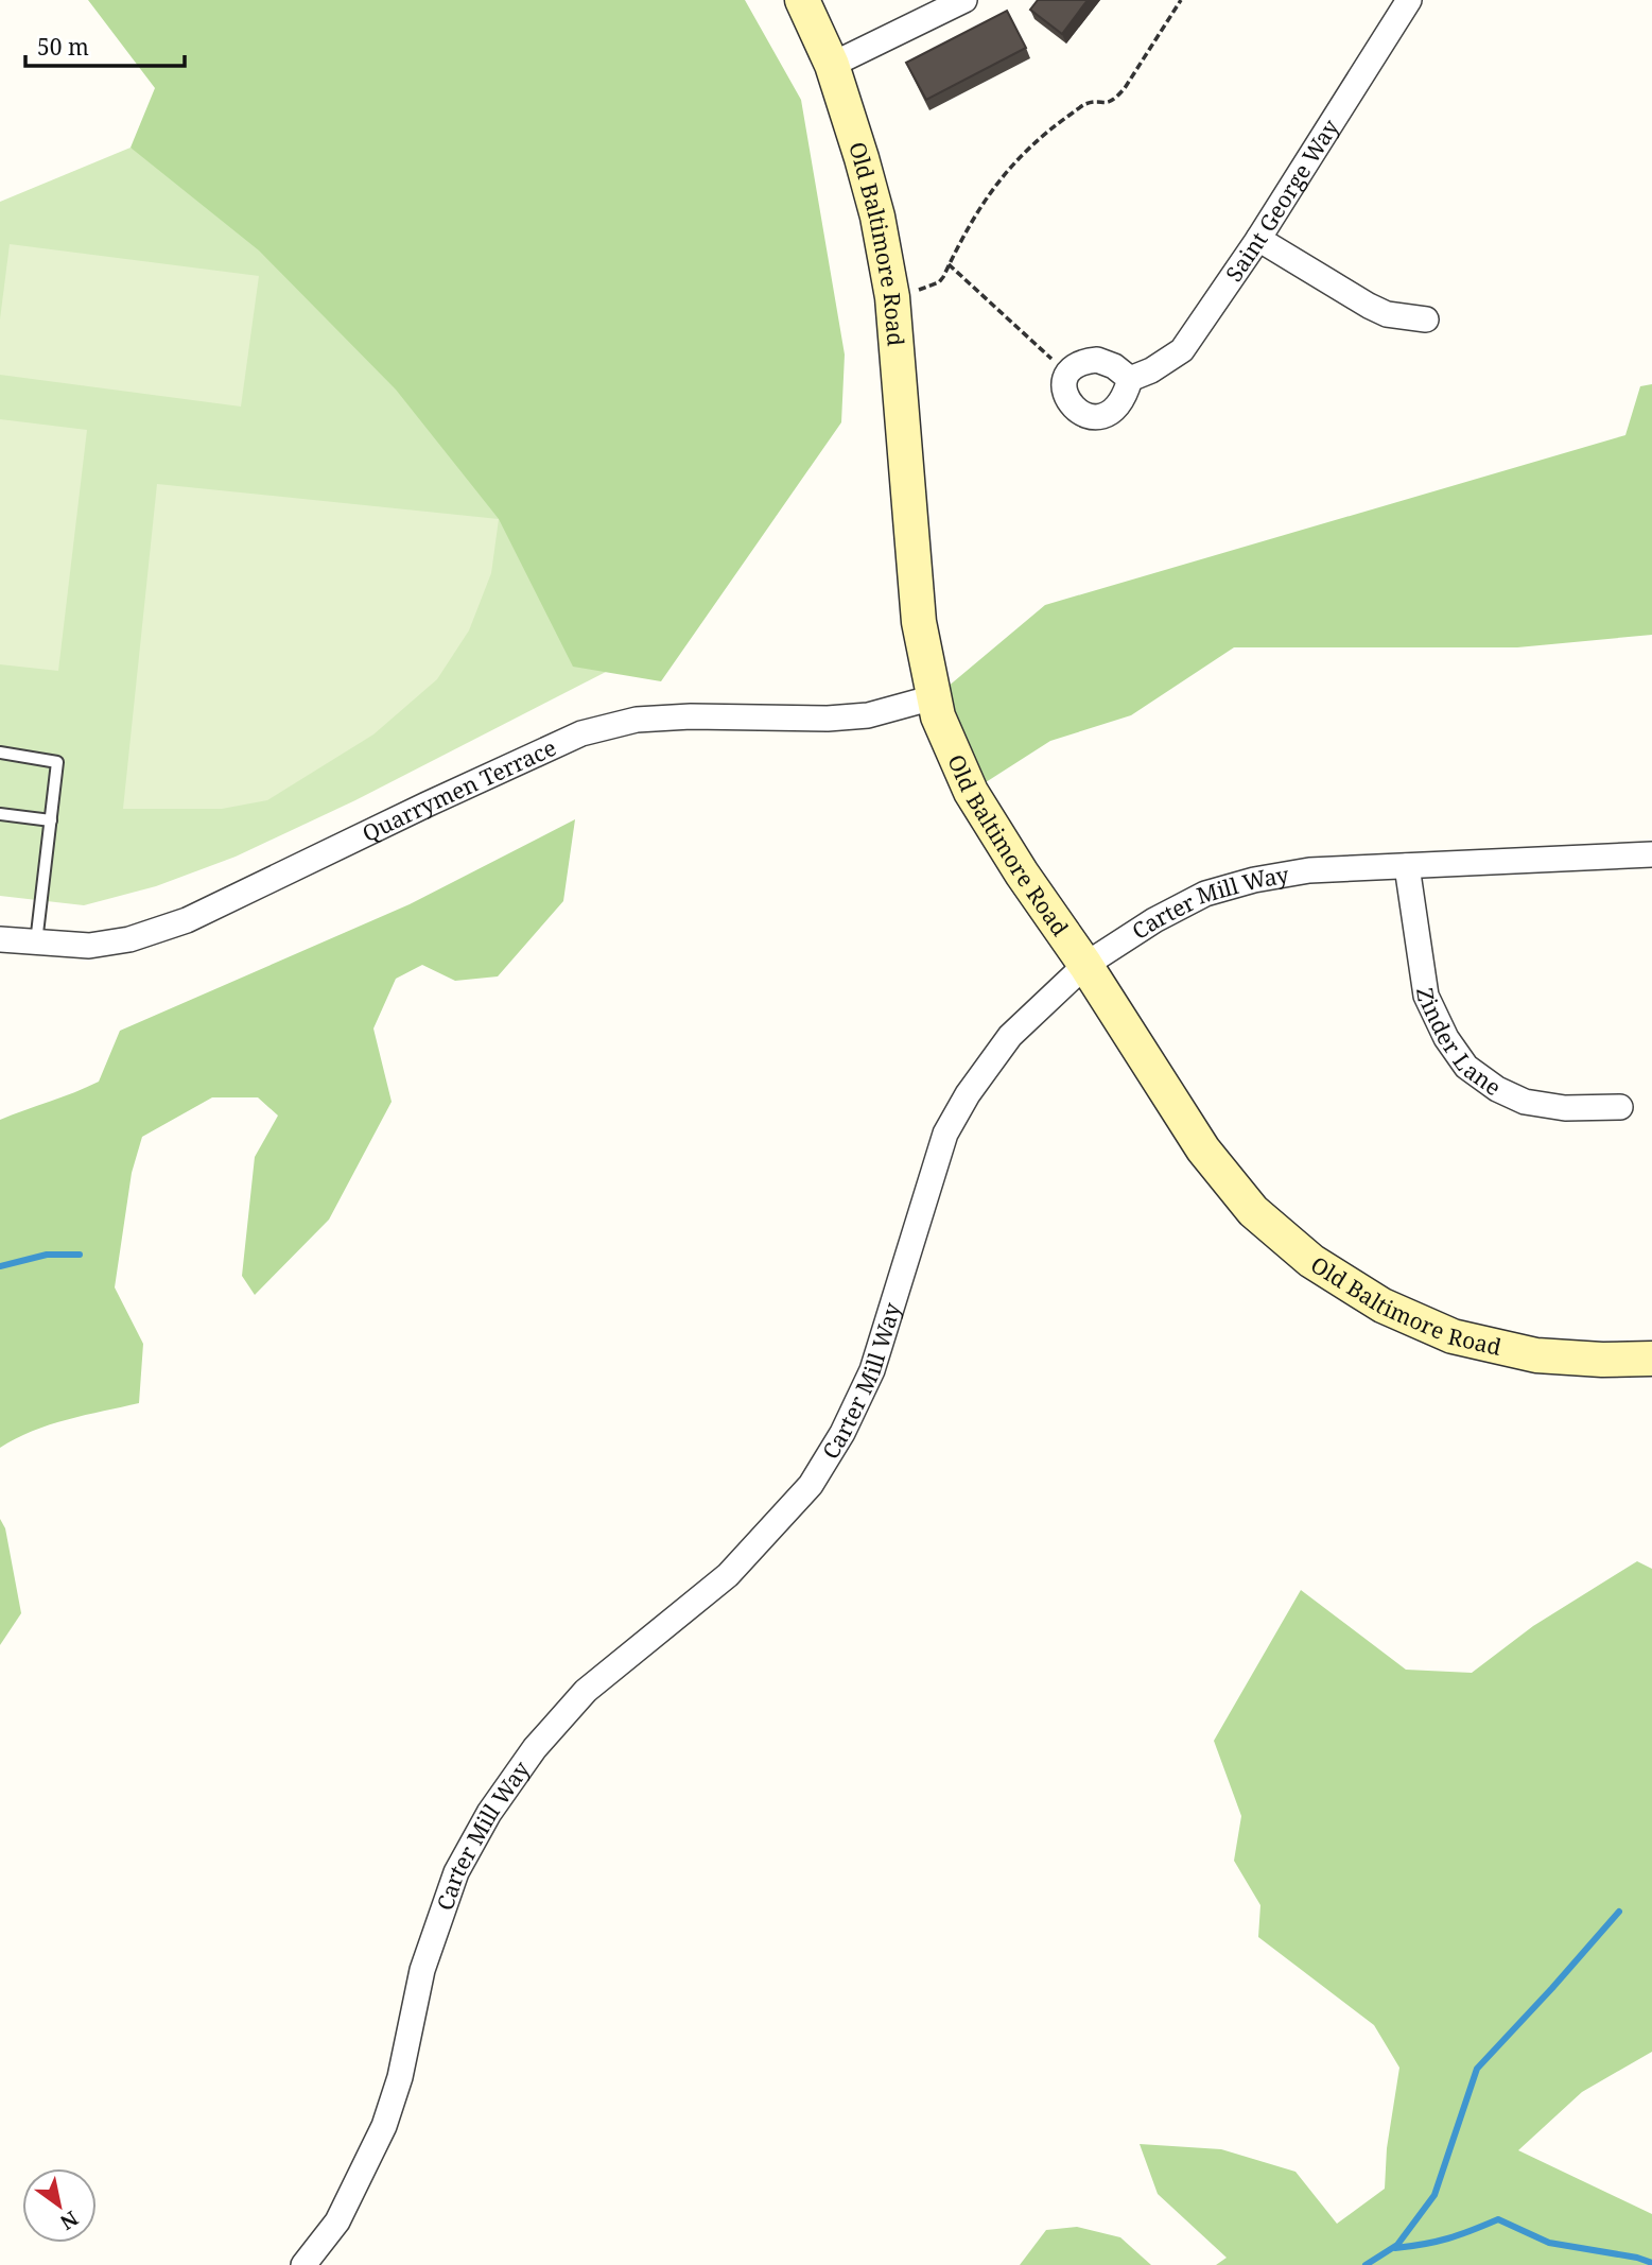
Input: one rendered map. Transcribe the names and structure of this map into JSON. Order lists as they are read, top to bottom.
{
  "streets": {
    "street": [
      "Saint George Way",
      "Old Baltimore Road",
      "Quarrymen Terrace",
      "Carter Mill Way",
      "Zinder Lane"
    ]
  },
  "crossings": [
    ["Old Baltimore Road", "Quarrymen Terrace"],
    ["Old Baltimore Road", "Carter Mill Way"],
    ["Carter Mill Way", "Zinder Lane"]
  ],
  "scale_bar": "50 m",
  "north": "bottom right"
}
